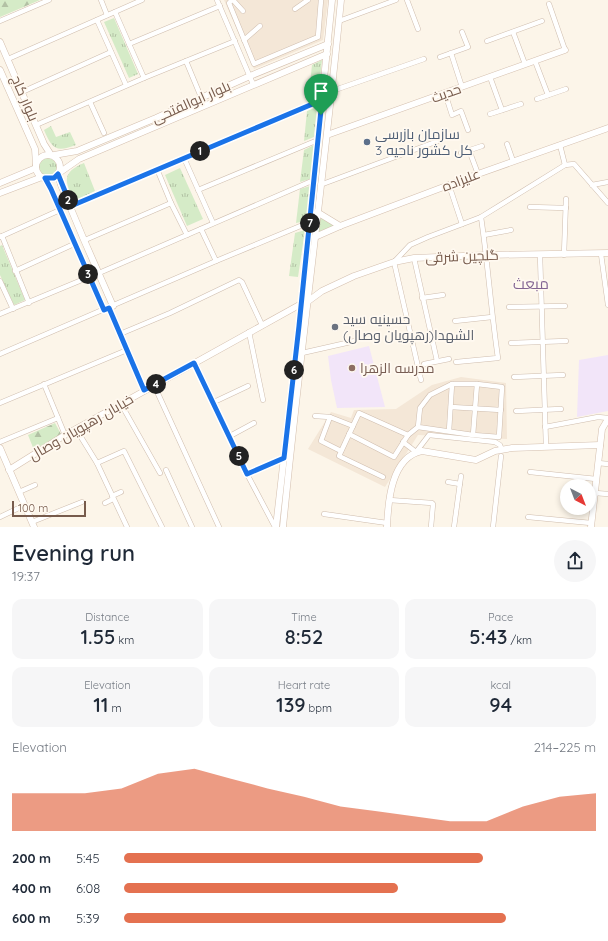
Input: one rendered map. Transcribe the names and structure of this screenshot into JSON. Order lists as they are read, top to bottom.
{
  "streets": {
    "street": [
      "حدیث",
      "بلوار کاج",
      "بلوار ابوالفتحی",
      "علیزاده",
      "گلچین شرقی",
      "خیابان رهپویان وصال"
    ]
  },
  "crossings": [
    ["بلوار کاج", "بلوار ابوالفتحی"],
    ["گلچین شرقی", "خیابان رهپویان وصال"]
  ],
  "districts": ["مبعث"],
  "places": ["سازمان بازرسی کل کشور ناحیه 3", "حسینیه سید الشهدا(رهپویان وصال)", "مدرسه الزهرا"],
  "scale_bar": "100 m",
  "north": "bottom right",
  "page": {
    "pins": [
      "1",
      "2",
      "7",
      "3",
      "6",
      "4",
      "5"
    ],
    "scale": "100 m",
    "heading": ["Evening run", "19:37"],
    "stats": [
      ["Distance", "1.55 km"],
      ["Time", "8:52"],
      ["Pace", "5:43 /km"],
      ["Elevation", "11 m"],
      ["Heart rate", "139 bpm"],
      ["kcal", "94"]
    ],
    "chart": ["Elevation", "214–225 m"],
    "list": [
      {
        "name": "200 m",
        "note": "5:45"
      },
      {
        "name": "400 m",
        "note": "6:08"
      },
      {
        "name": "600 m",
        "note": "5:39"
      }
    ]
  }
}
